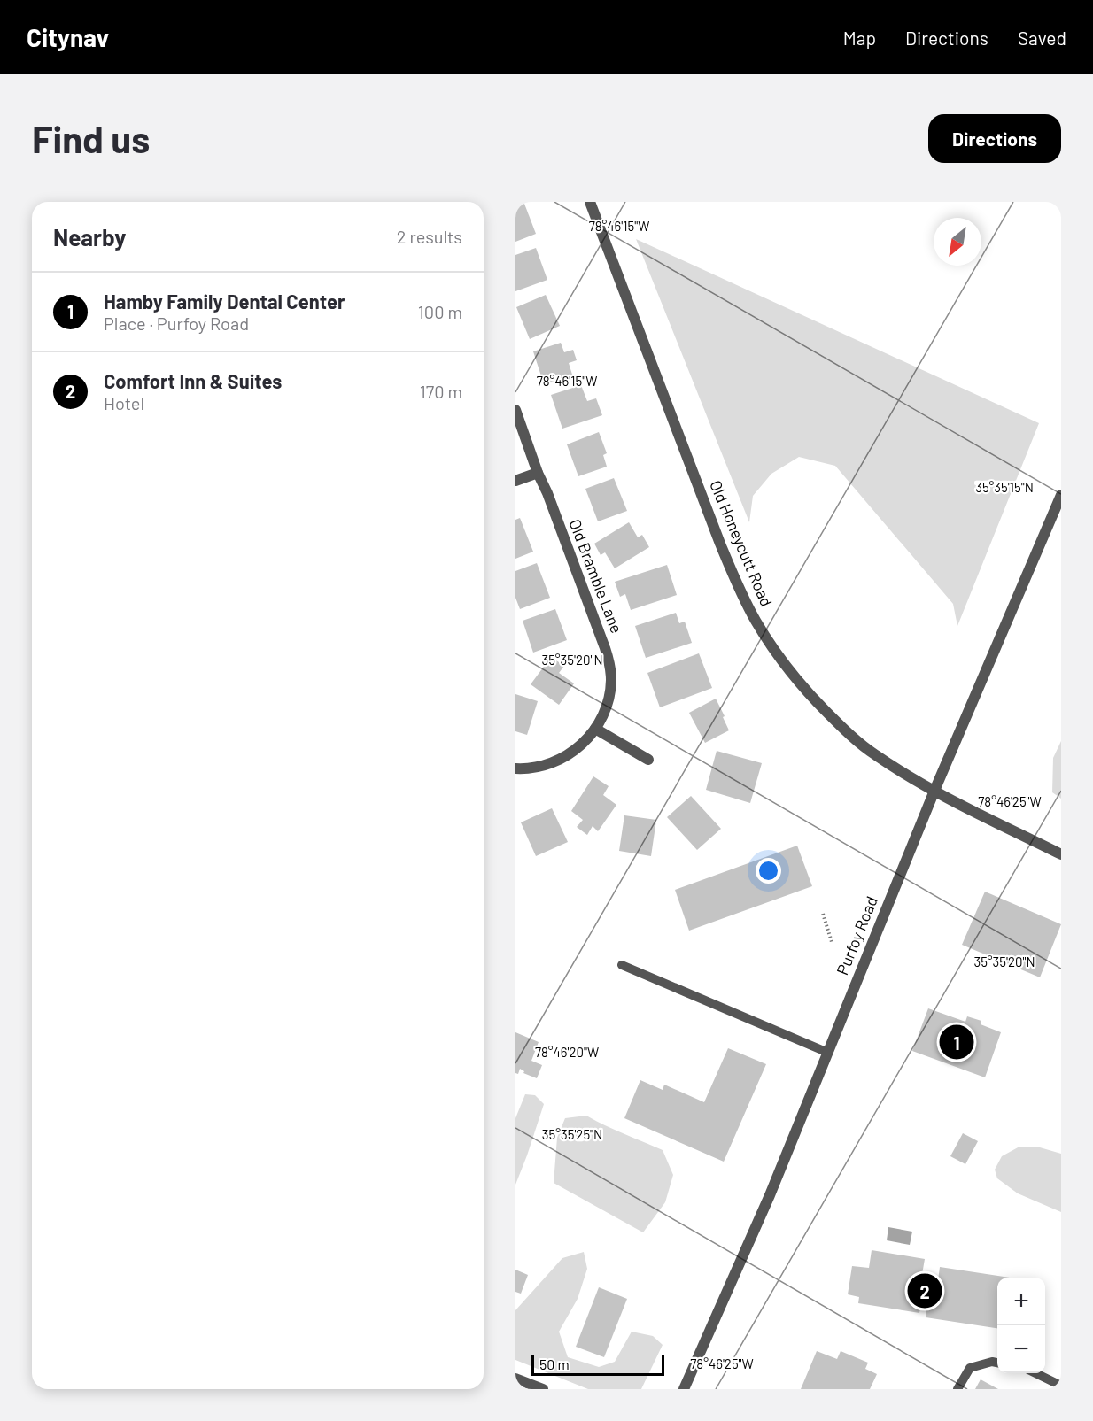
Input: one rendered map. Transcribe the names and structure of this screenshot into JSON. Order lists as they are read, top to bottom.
{
  "streets": {
    "street": ["Old Honeycutt Road", "Old Bramble Lane", "Purfoy Road"]
  },
  "crossings": [
    ["Old Honeycutt Road", "Purfoy Road"]
  ],
  "scale_bar": "50 m",
  "north": "bottom left",
  "page": {
    "header": "Citynav",
    "nav": ["Map", "Directions", "Saved"],
    "buttons": "Directions",
    "title": "Find us",
    "heading": ["Nearby", "2 results"],
    "list": [
      {
        "mark": "1",
        "name": "Hamby Family Dental Center",
        "note": "Place · Purfoy Road",
        "value": "100 m"
      },
      {
        "mark": "2",
        "name": "Comfort Inn & Suites",
        "note": "Hotel",
        "value": "170 m"
      }
    ],
    "pins": ["1", "2"],
    "map_buttons": ["+", "−"],
    "scale": "50 m"
  },
  "coordinates": [
    "78°46'15\"W",
    "35°35'15\"N",
    "35°35'20\"N",
    "78°46'25\"W",
    "78°46'20\"W",
    "35°35'25\"N"
  ]
}
